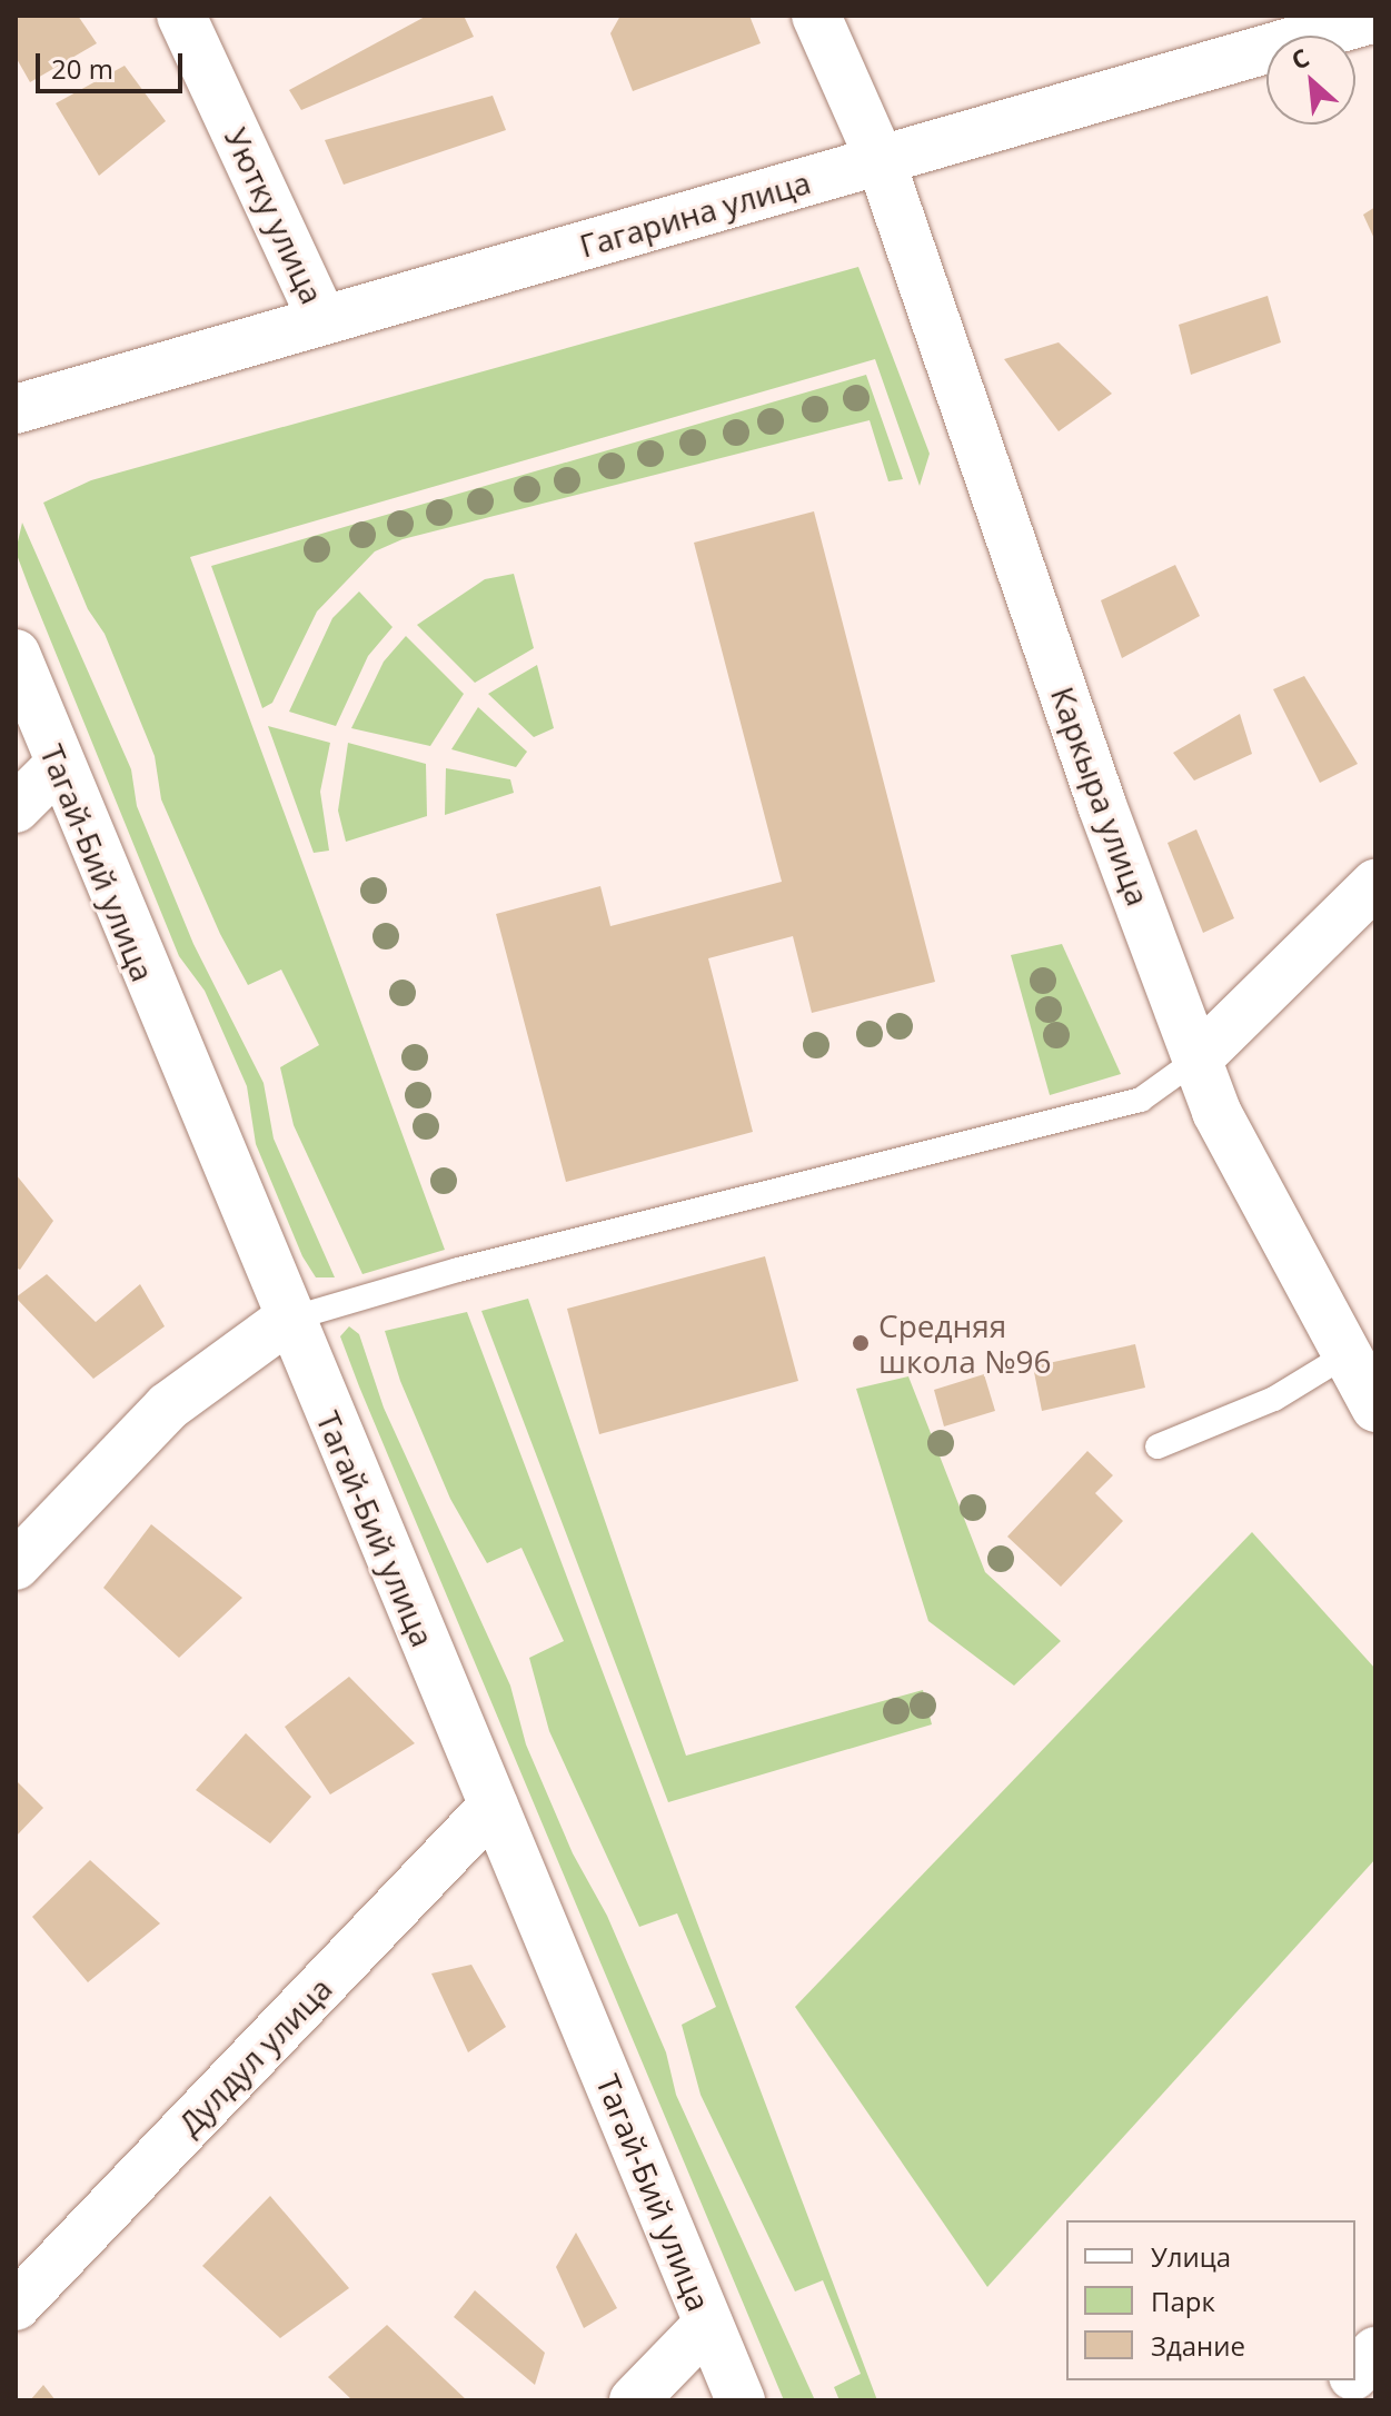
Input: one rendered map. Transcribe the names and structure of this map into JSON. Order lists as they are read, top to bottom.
{
  "streets": {
    "street": [
      "Гагарина улица",
      "Уютку улица",
      "Каркыра улица",
      "Тагай-Бий улица",
      "Дулдул улица"
    ]
  },
  "crossings": [
    ["Гагарина улица", "Уютку улица"],
    ["Гагарина улица", "Каркыра улица"],
    ["Тагай-Бий улица", "Дулдул улица"]
  ],
  "places": ["Средняя школа №96"],
  "legend": ["Улица", "Парк", "Здание"],
  "scale_bar": "20 m",
  "north": "top left"
}
